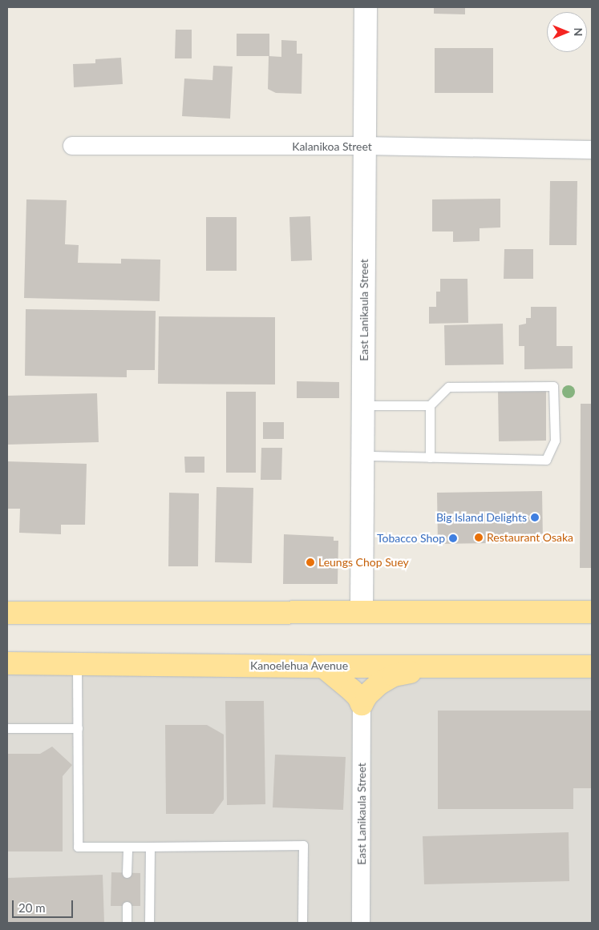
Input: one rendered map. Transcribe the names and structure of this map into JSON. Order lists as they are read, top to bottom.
{
  "streets": {
    "highway": ["Kanoelehua Avenue"],
    "street": ["Kalanikoa Street", "East Lanikaula Street"]
  },
  "crossings": [
    ["Kalanikoa Street", "East Lanikaula Street"]
  ],
  "places": [
    "Big Island Delights",
    "Restaurant Osaka",
    "Tobacco Shop",
    "Leungs Chop Suey"
  ],
  "scale_bar": "20 m",
  "north": "right"
}
